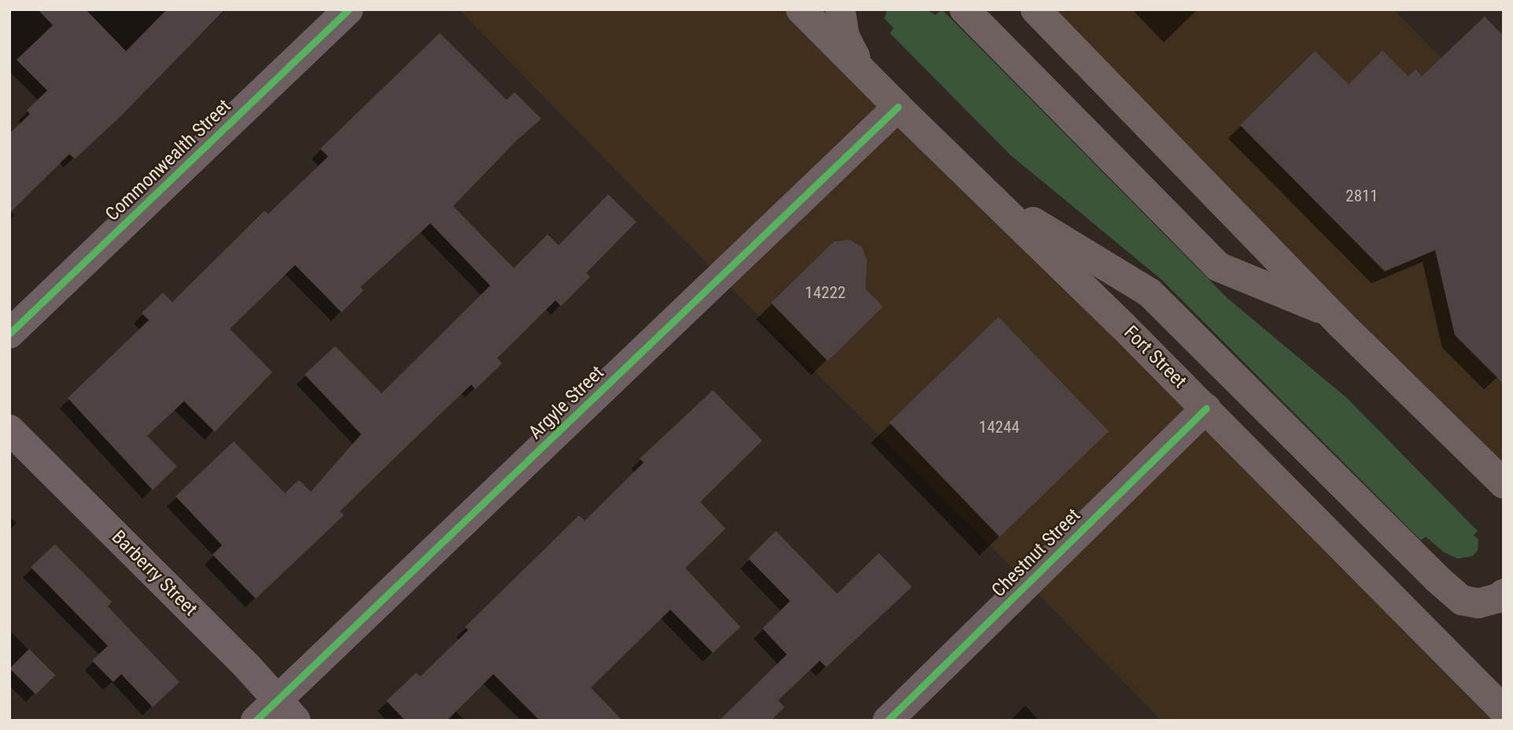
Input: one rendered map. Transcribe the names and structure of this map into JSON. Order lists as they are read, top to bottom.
{
  "streets": {
    "main road": ["Fort Street"],
    "street": [
      "Commonwealth Street",
      "Argyle Street",
      "Chestnut Street",
      "Barberry Street"
    ]
  },
  "crossings": [
    ["Fort Street", "Argyle Street"],
    ["Fort Street", "Chestnut Street"],
    ["Argyle Street", "Barberry Street"]
  ],
  "house_numbers": ["2811", "14222", "14244"]
}
